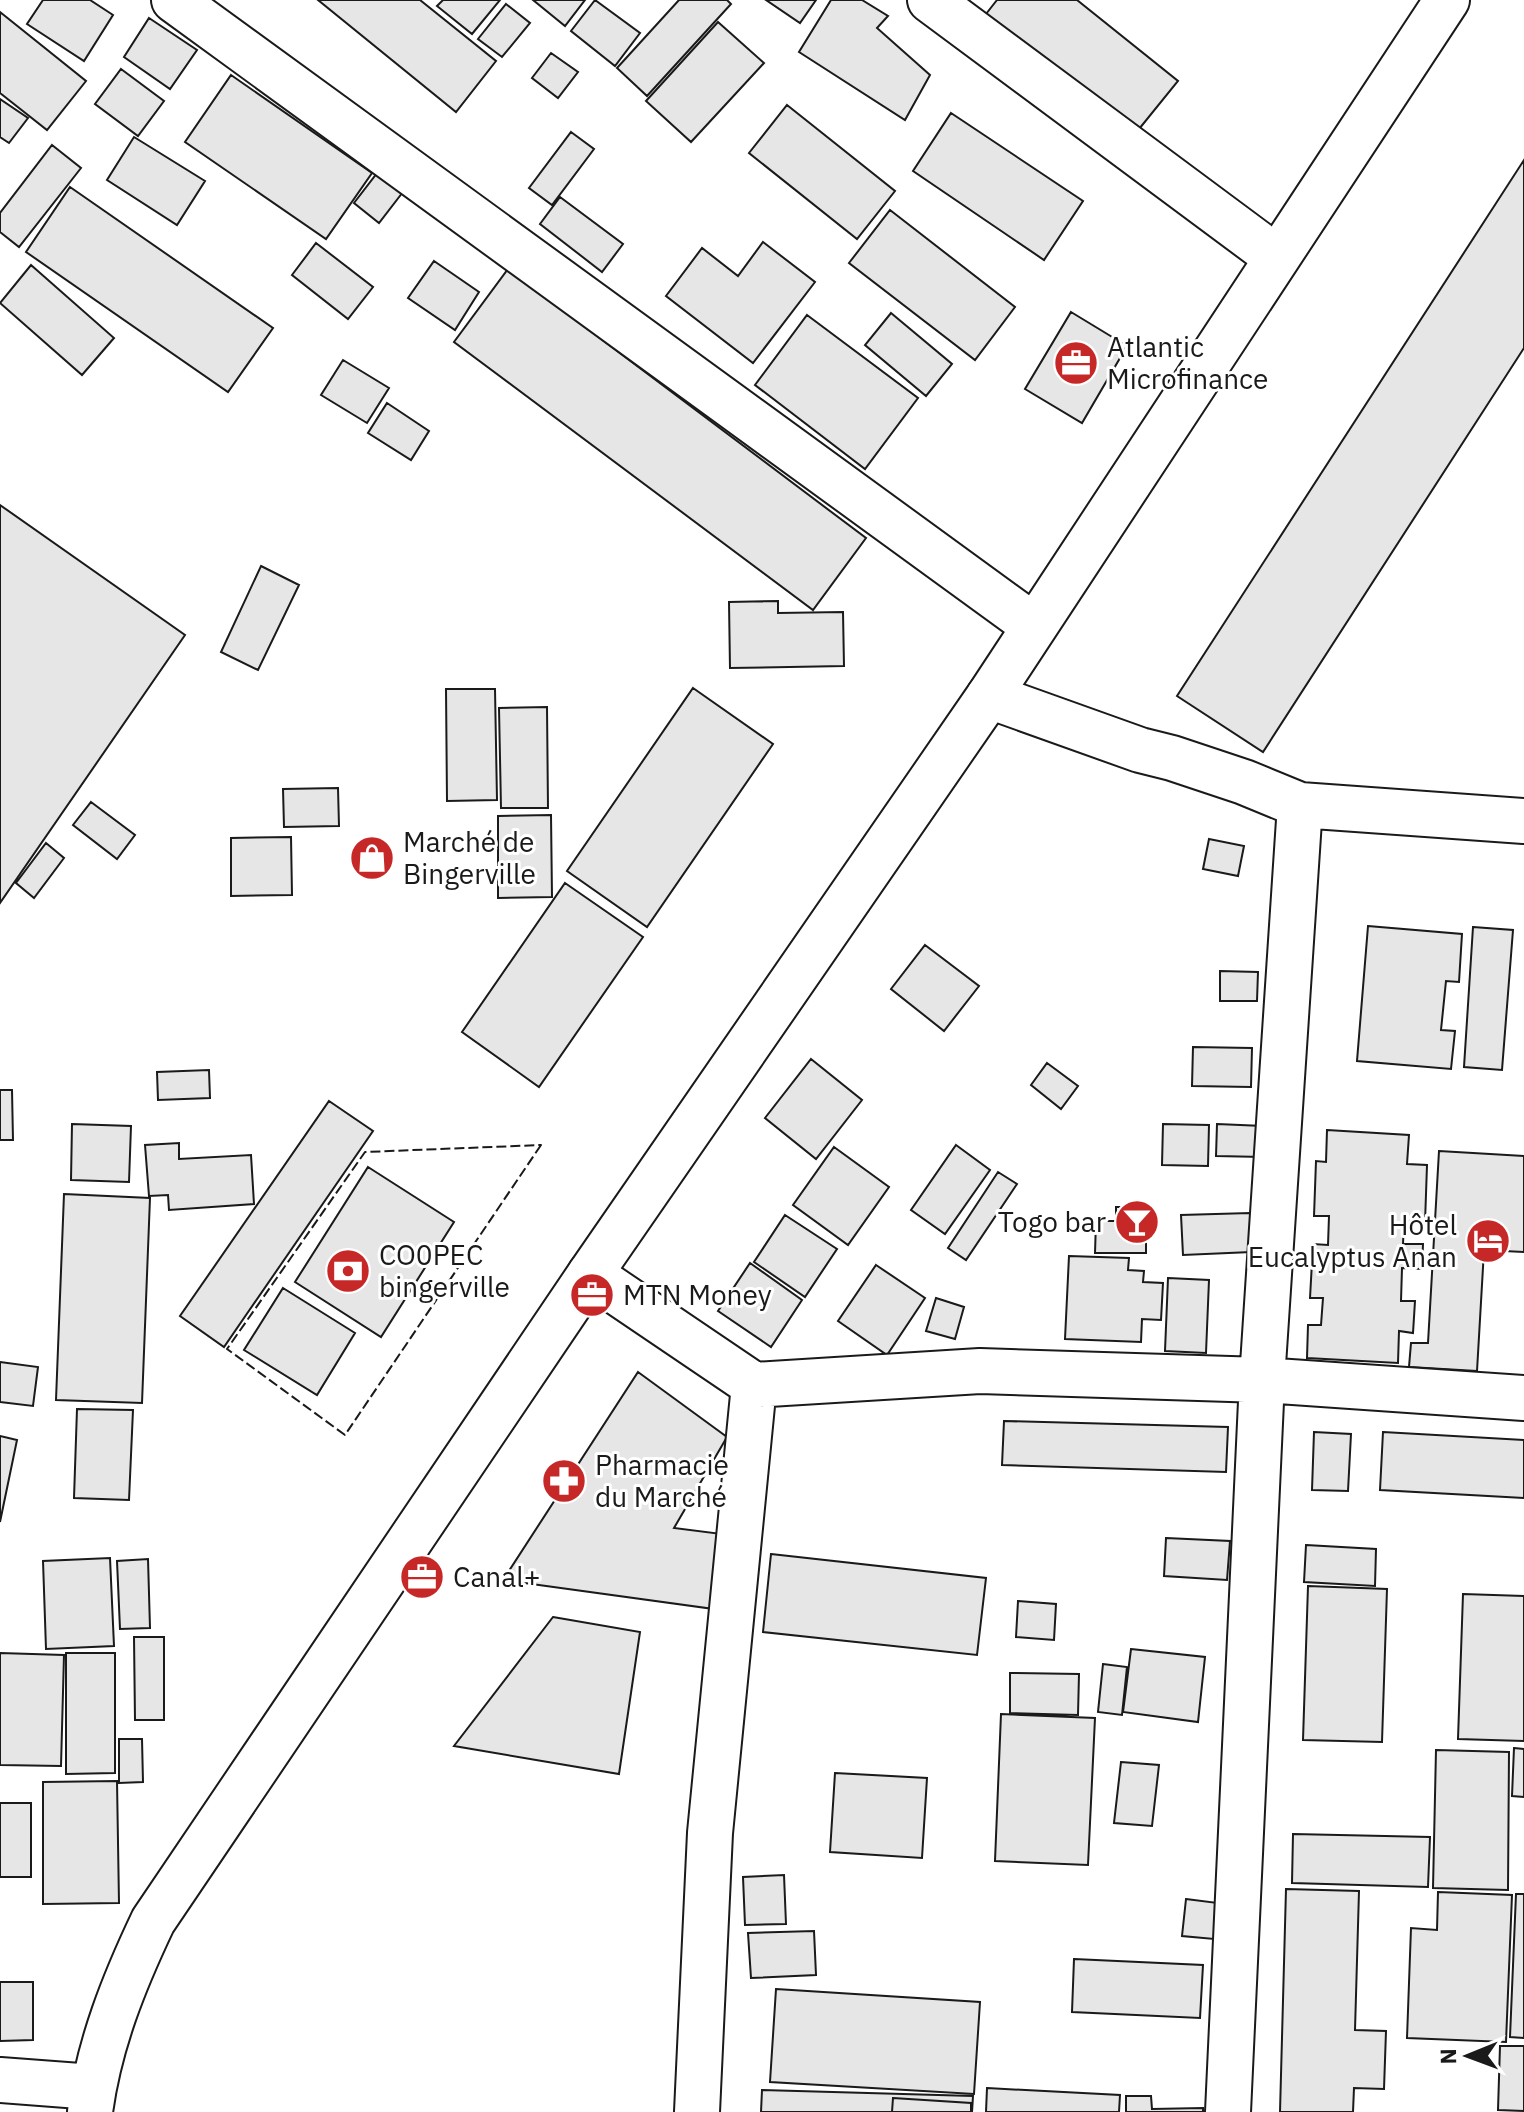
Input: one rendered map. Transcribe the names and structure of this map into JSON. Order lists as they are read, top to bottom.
{
  "places": {
    "office": ["Atlantic Microfinance", "MTN Money", "Canal+"],
    "shop": ["Marché de Bingerville"],
    "bar": ["Togo bar"],
    "hotel": ["Hôtel Eucalyptus Anan"],
    "bank": ["CO0PEC bingerville"],
    "pharmacy": ["Pharmacie du Marché"]
  },
  "north": "left"
}
